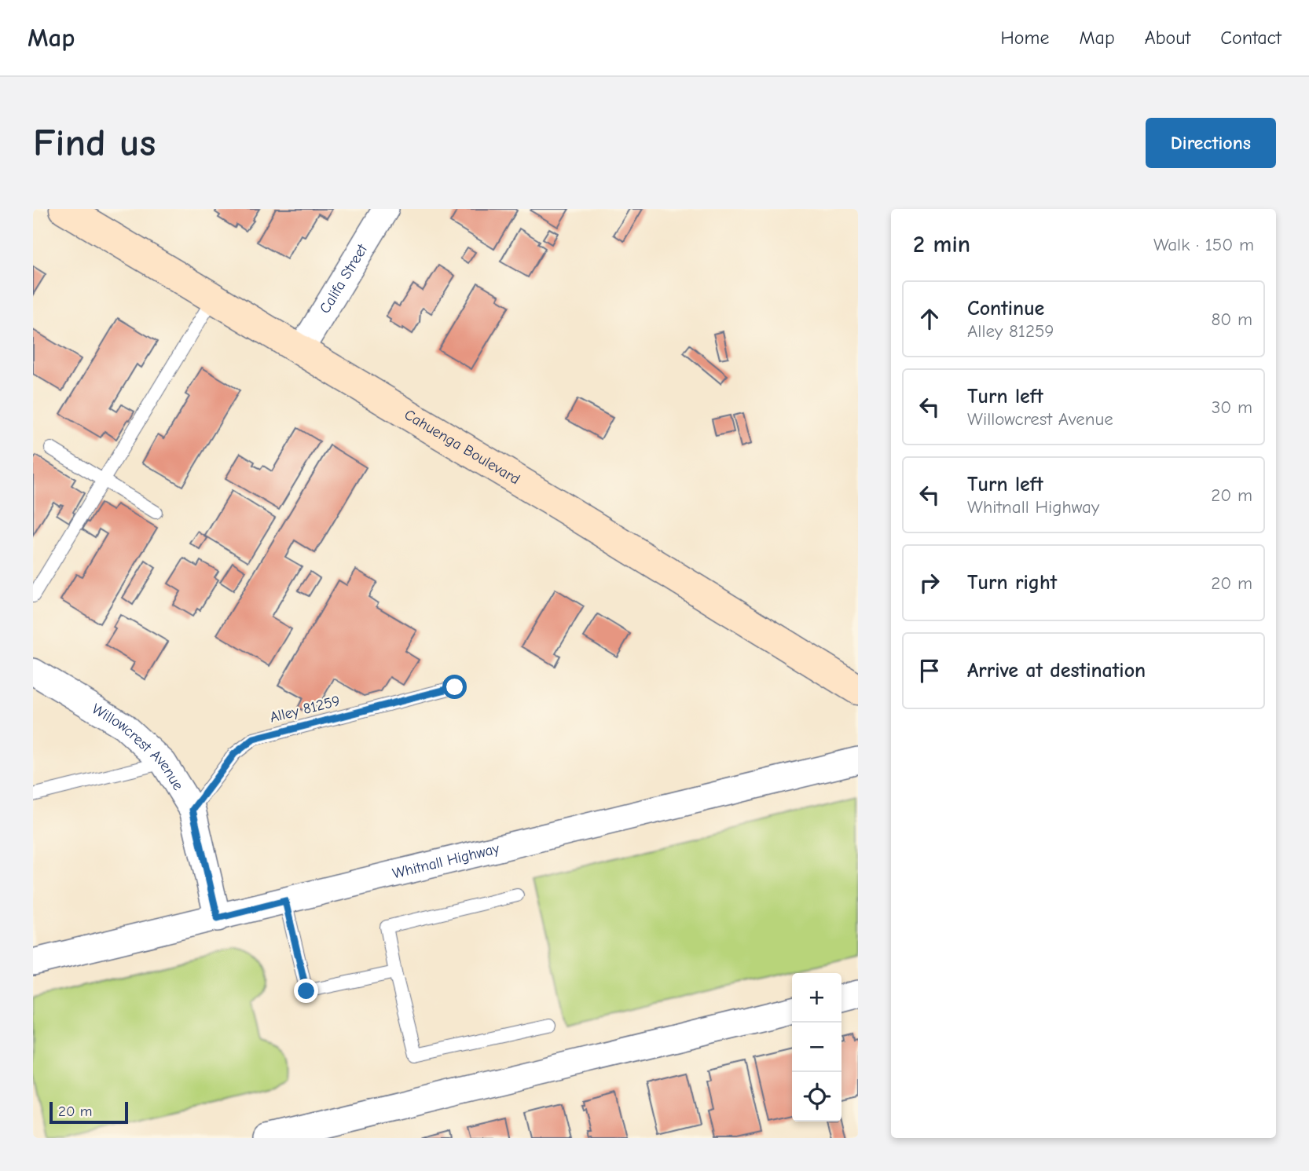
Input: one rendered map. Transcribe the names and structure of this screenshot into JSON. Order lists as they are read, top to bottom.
{
  "streets": {
    "main road": ["Cahuenga Boulevard"],
    "street": ["Califa Street", "Willowcrest Avenue", "Whitnall Highway"],
    "lane": ["Alley 81259"]
  },
  "crossings": [
    ["Califa Street", "Cahuenga Boulevard"],
    ["Alley 81259", "Willowcrest Avenue"],
    ["Willowcrest Avenue", "Whitnall Highway"]
  ],
  "scale_bar": "20 m",
  "page": {
    "header": "Map",
    "nav": [
      "Home",
      "Map",
      "About",
      "Contact"
    ],
    "buttons": "Directions",
    "title": "Find us",
    "heading": ["2 min", "Walk · 150 m"],
    "list": [
      ["Continue", "Alley 81259", "80 m"],
      ["Turn left", "Willowcrest Avenue", "30 m"],
      ["Turn left", "Whitnall Highway", "20 m"],
      ["Turn right", "20 m"],
      "Arrive at destination"
    ],
    "map_buttons": ["+", "−"],
    "scale": "20 m"
  }
}
